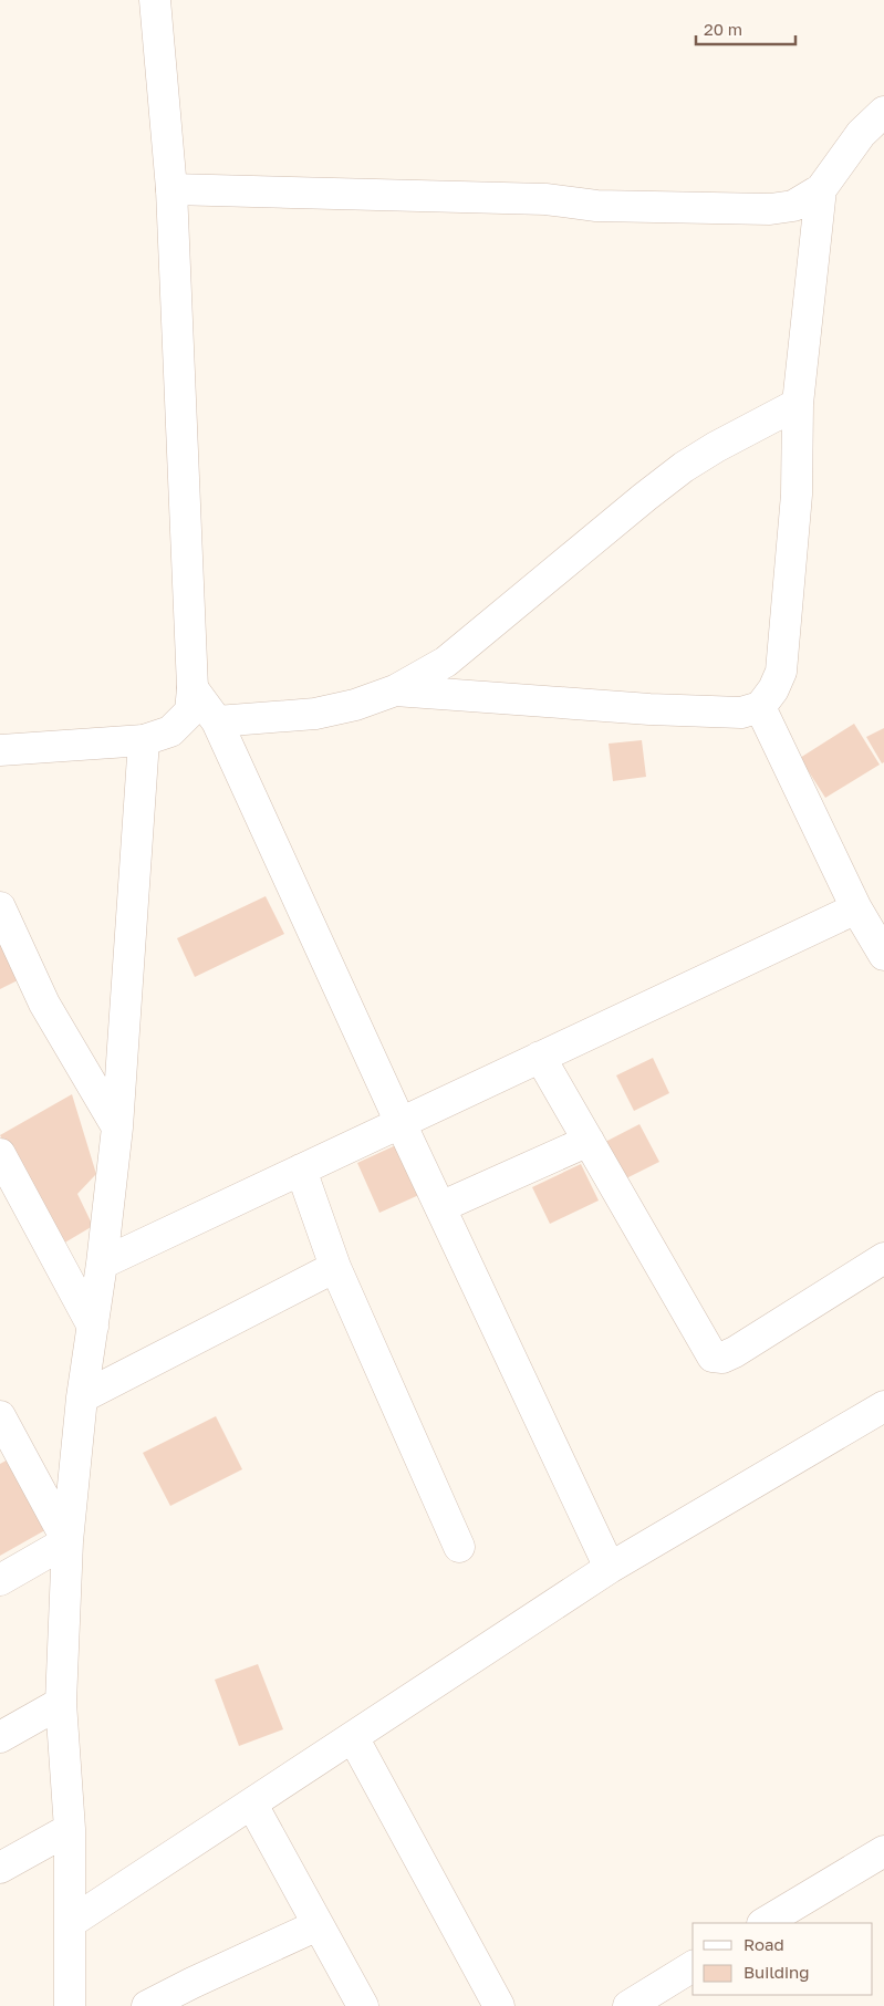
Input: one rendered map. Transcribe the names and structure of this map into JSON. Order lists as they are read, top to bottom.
{
  "legend": ["Road", "Building"],
  "scale_bar": "20 m"
}
